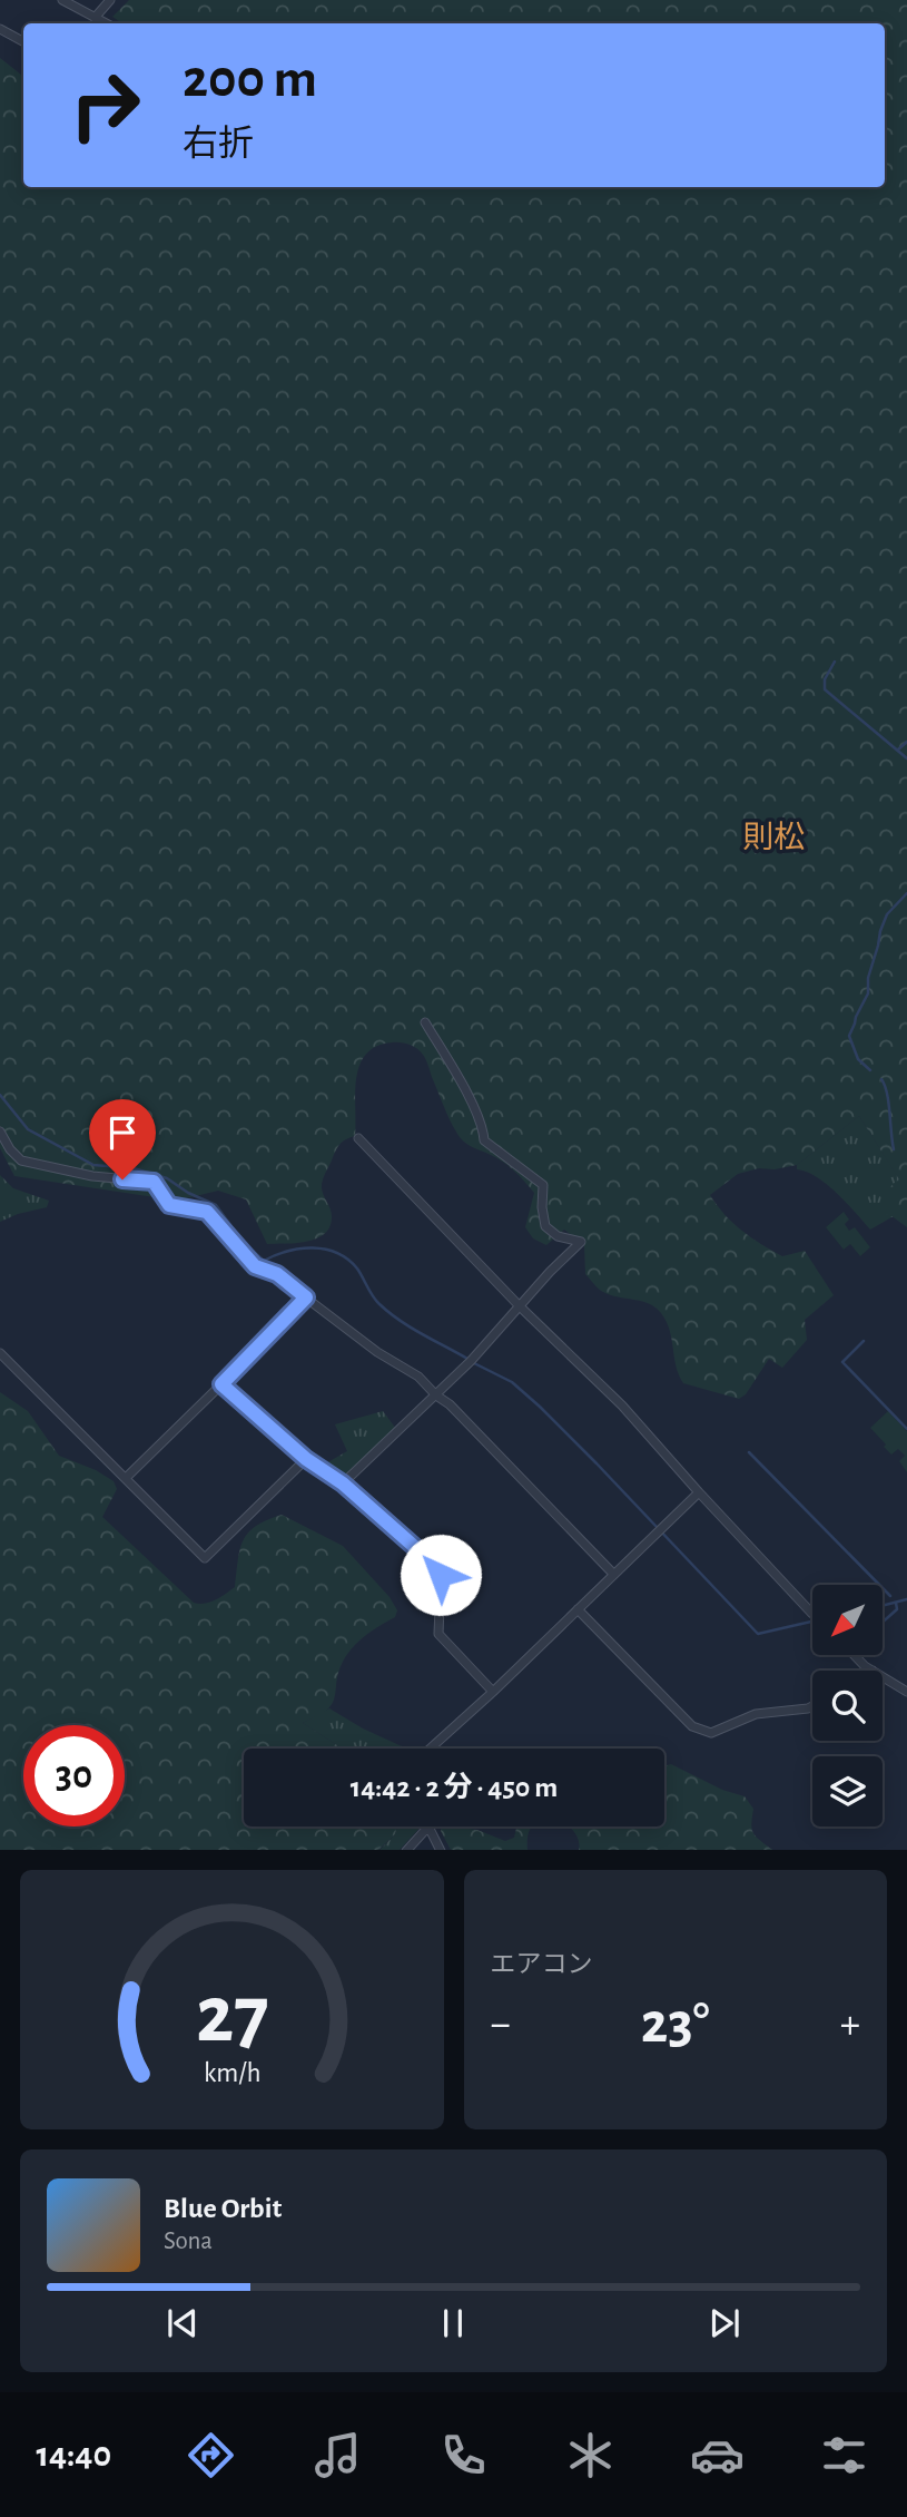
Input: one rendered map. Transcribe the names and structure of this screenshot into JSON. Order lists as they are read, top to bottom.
{
  "districts": ["則松"],
  "north": "bottom left",
  "page": {
    "turn": ["200 m", "右折"],
    "limit": "30",
    "trip": "14:42 · 2 分 · 450 m",
    "tile": "エアコン",
    "heat": ["−", "23°", "+"],
    "song": ["Blue Orbit", "Sona"],
    "tabs": "14:40",
    "gauge": ["27", "km/h"]
  }
}
